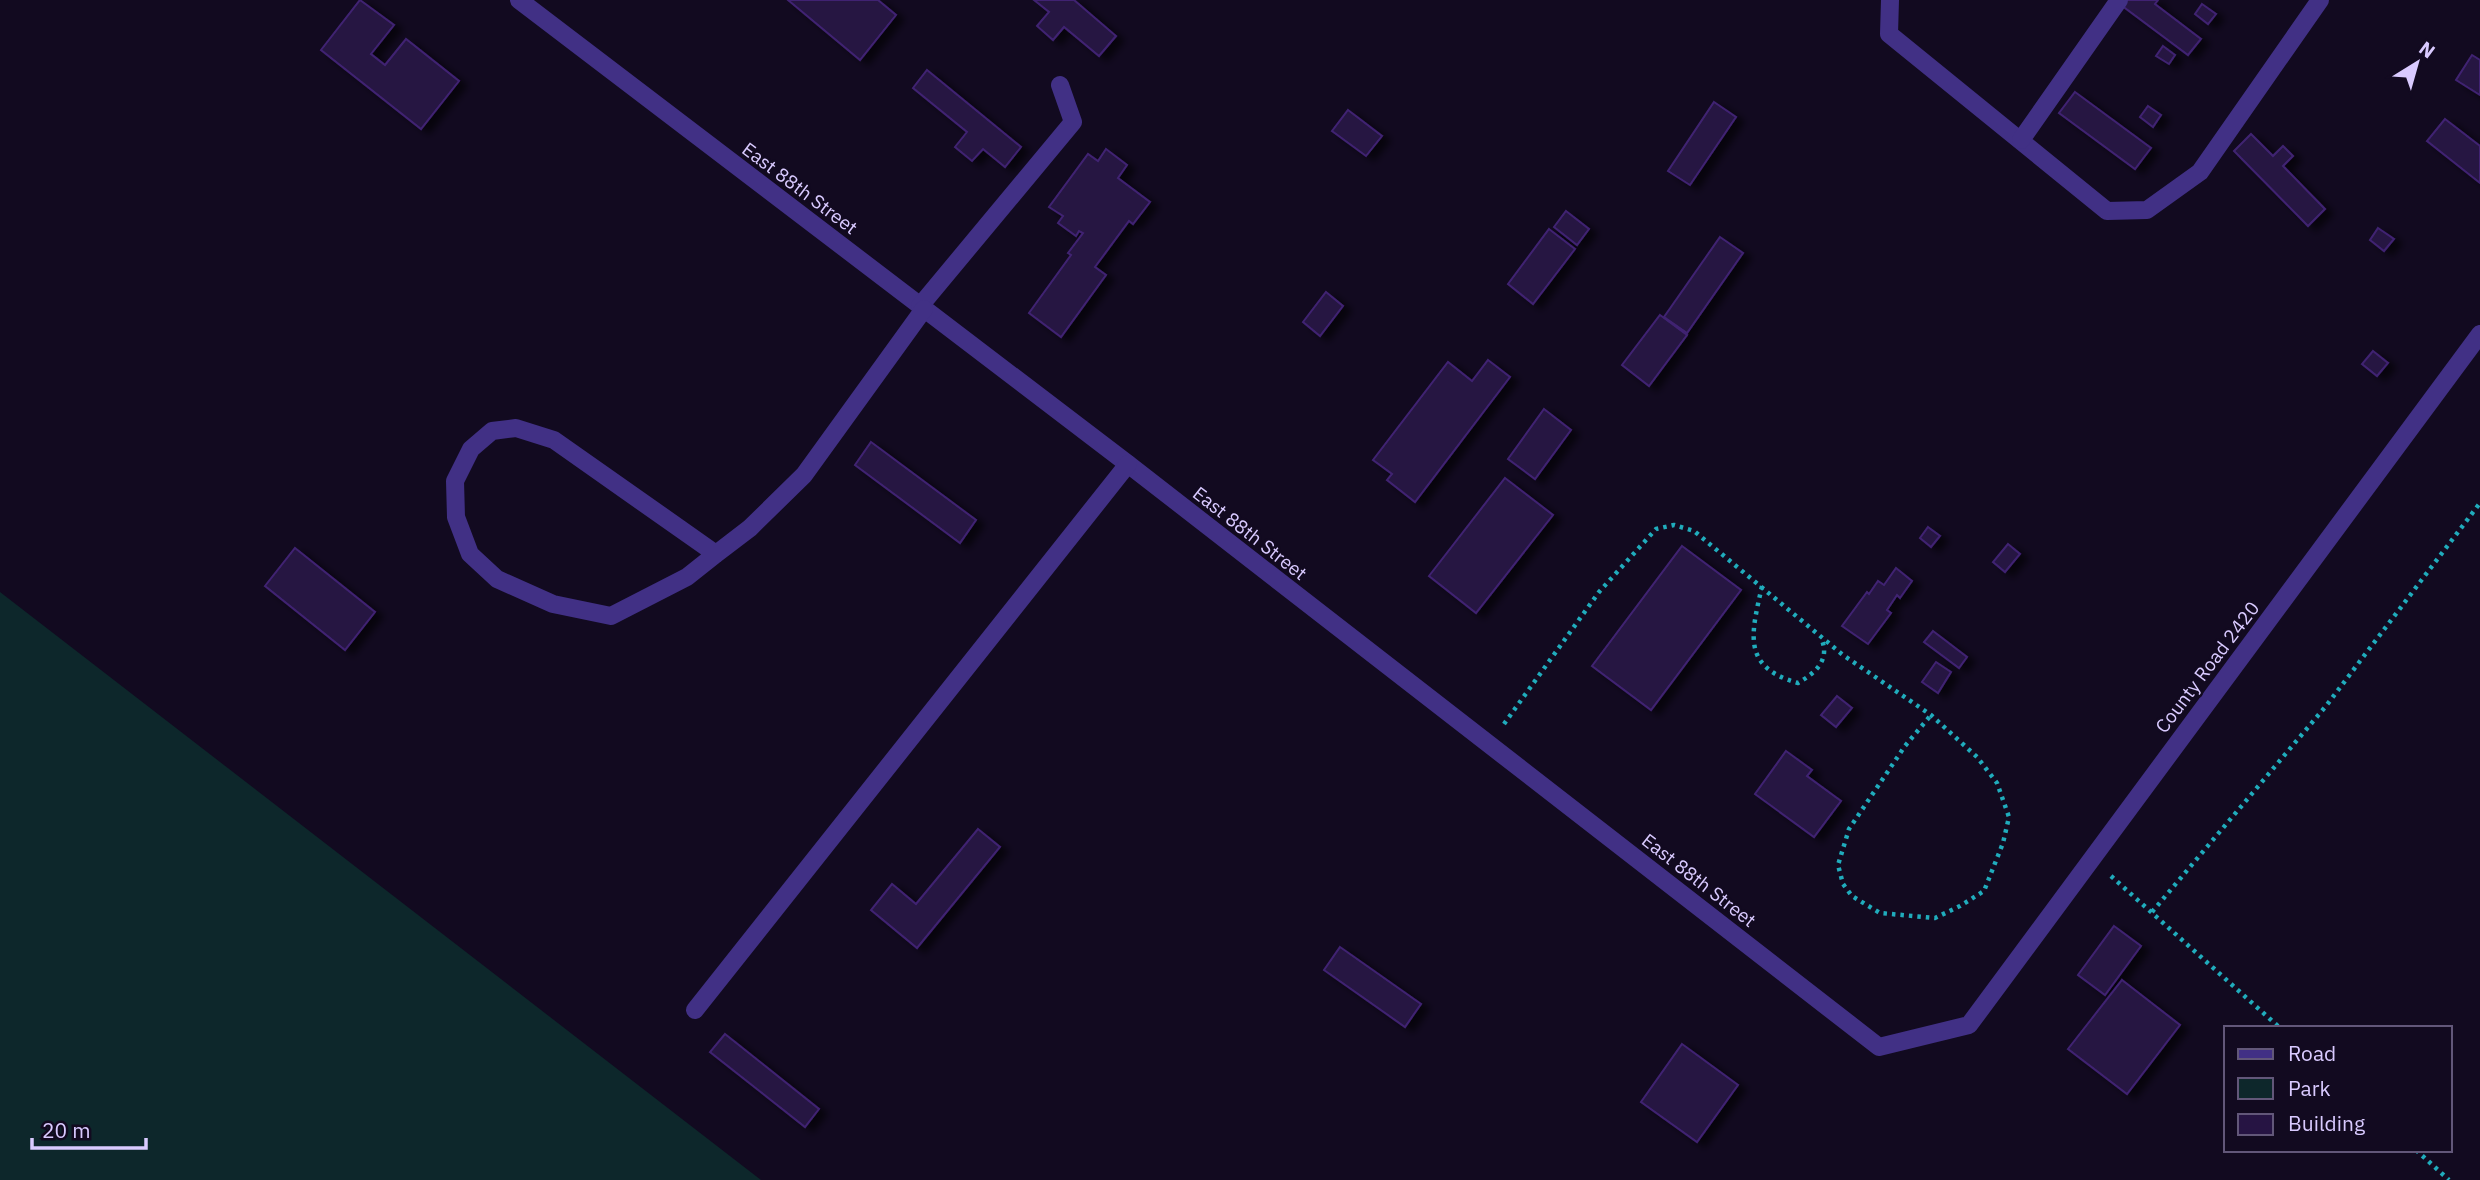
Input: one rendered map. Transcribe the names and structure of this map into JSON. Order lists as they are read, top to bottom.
{
  "streets": {
    "street": ["East 88th Street", "County Road 2420"]
  },
  "crossings": [
    ["East 88th Street", "County Road 2420"]
  ],
  "legend": ["Road", "Park", "Building"],
  "scale_bar": "20 m",
  "north": "top right"
}
